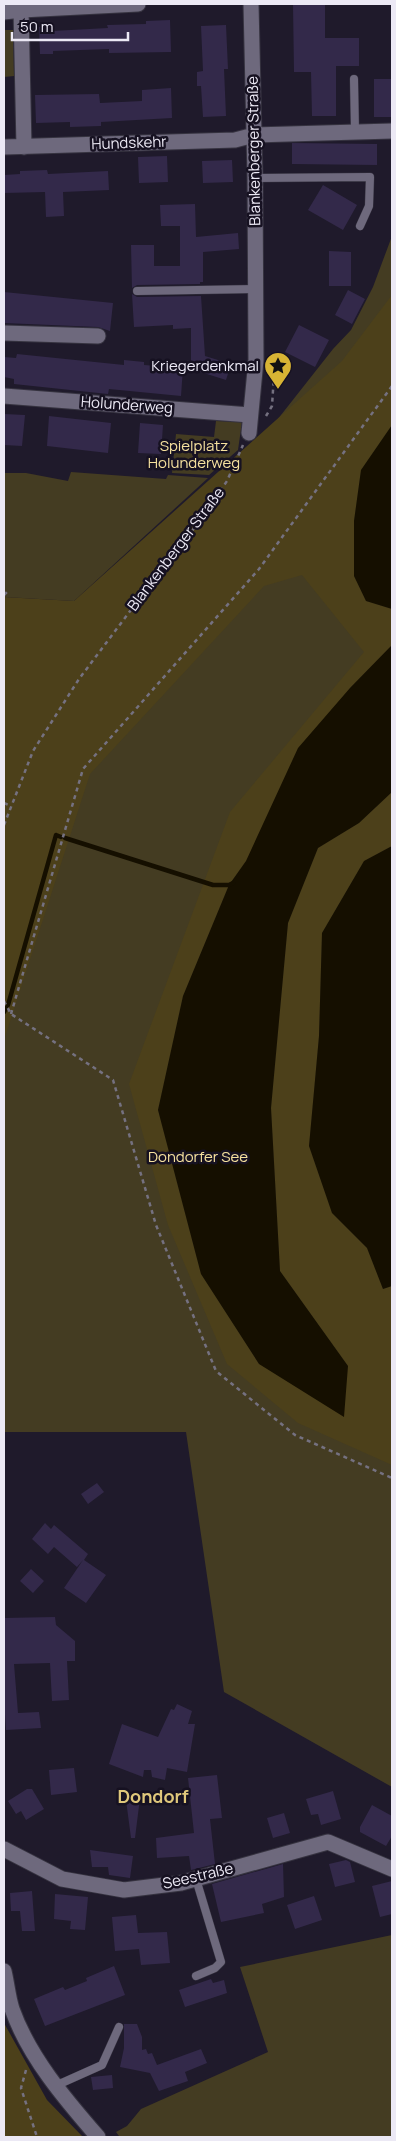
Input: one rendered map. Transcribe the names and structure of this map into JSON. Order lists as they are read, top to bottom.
{
  "streets": {
    "street": [
      "Hundskehr",
      "Blankenberger Straße",
      "Holunderweg",
      "Seestraße"
    ]
  },
  "crossings": [
    ["Hundskehr", "Blankenberger Straße"],
    ["Blankenberger Straße", "Holunderweg"]
  ],
  "districts": ["Dondorf"],
  "parks": ["Spielplatz Holunderweg", "Dondorfer See"],
  "places": {
    "place": ["Kriegerdenkmal"]
  },
  "scale_bar": "50 m"
}
